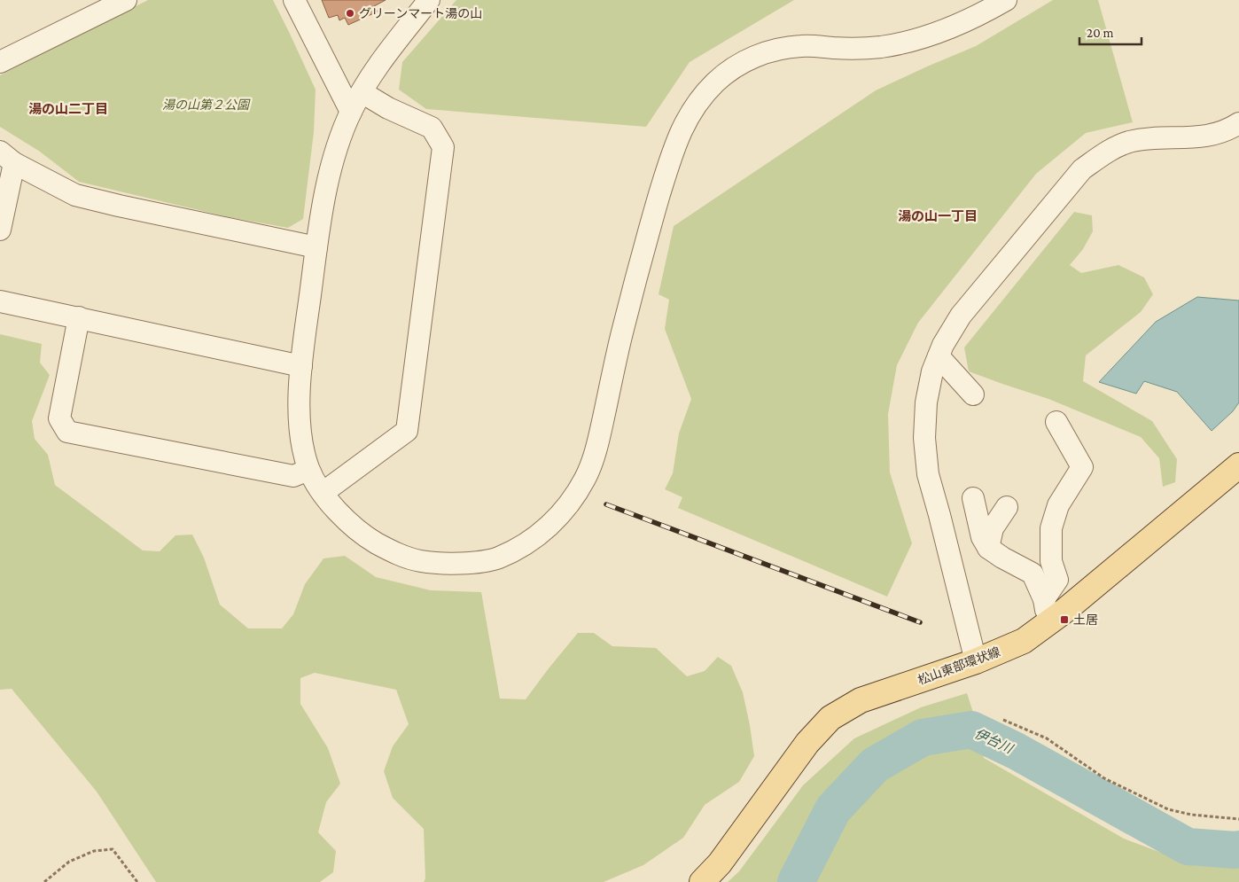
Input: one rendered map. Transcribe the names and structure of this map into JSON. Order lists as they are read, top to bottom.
{
  "streets": {
    "main road": ["松山東部環状線"]
  },
  "districts": ["湯の山二丁目", "湯の山一丁目"],
  "water": ["伊台川"],
  "parks": ["湯の山第２公園"],
  "places": {
    "other": ["グリーンマート湯の山"],
    "transit": ["土居"]
  },
  "scale_bar": "20 m"
}
